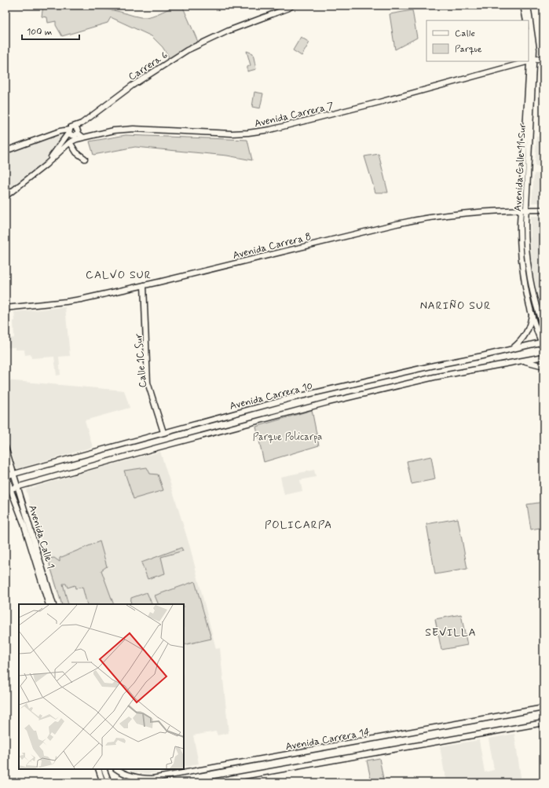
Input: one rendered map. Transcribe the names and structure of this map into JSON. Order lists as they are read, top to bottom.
{
  "streets": {
    "main road": [
      "Carrera 6",
      "Avenida Carrera 7",
      "Avenida Calle 11 Sur",
      "Avenida Carrera 8",
      "Calle 1C Sur",
      "Avenida Carrera 10",
      "Avenida Calle 1",
      "Avenida Carrera 14"
    ]
  },
  "crossings": [
    ["Avenida Carrera 7", "Avenida Calle 11 Sur"],
    ["Avenida Calle 11 Sur", "Avenida Carrera 8"],
    ["Avenida Calle 11 Sur", "Avenida Carrera 10"],
    ["Avenida Carrera 8", "Calle 1C Sur"],
    ["Calle 1C Sur", "Avenida Carrera 10"],
    ["Avenida Carrera 10", "Avenida Calle 1"]
  ],
  "districts": [
    "CALVO SUR",
    "NARIÑO SUR",
    "POLICARPA",
    "SEVILLA"
  ],
  "parks": ["Parque Policarpa"],
  "legend": ["Calle", "Parque"],
  "scale_bar": "100 m"
}
